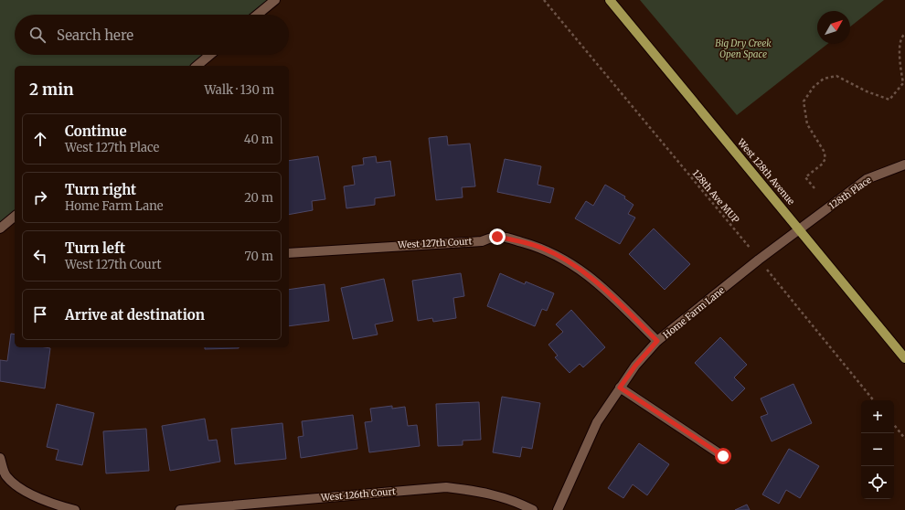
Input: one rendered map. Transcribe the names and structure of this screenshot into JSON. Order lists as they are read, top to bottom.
{
  "streets": {
    "main road": ["West 128th Avenue"],
    "street": [
      "128th Place",
      "West 127th Court",
      "Home Farm Lane",
      "West 126th Court"
    ],
    "path": ["128th Ave MUP"]
  },
  "crossings": [
    ["West 128th Avenue", "128th Place"],
    ["West 128th Avenue", "Home Farm Lane"],
    ["128th Place", "Home Farm Lane"],
    ["128th Ave MUP", "Home Farm Lane"],
    ["West 127th Court", "Home Farm Lane"]
  ],
  "parks": ["Big Dry Creek Open Space"],
  "north": "top right",
  "page": {
    "search": "Search here",
    "heading": ["2 min", "Walk · 130 m"],
    "list": [
      ["Continue", "West 127th Place", "40 m"],
      ["Turn right", "Home Farm Lane", "20 m"],
      ["Turn left", "West 127th Court", "70 m"],
      "Arrive at destination"
    ],
    "map_buttons": ["+", "−"]
  }
}
